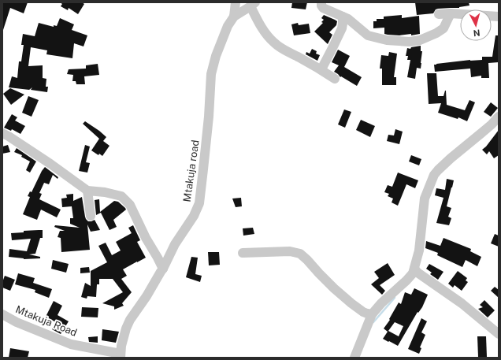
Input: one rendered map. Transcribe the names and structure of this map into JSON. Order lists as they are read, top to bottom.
{
  "streets": {
    "street": ["Mtakuja road", "Mtakuja Road"]
  },
  "crossings": [
    ["Mtakuja road", "Mtakuja Road"]
  ],
  "north": "bottom"
}
